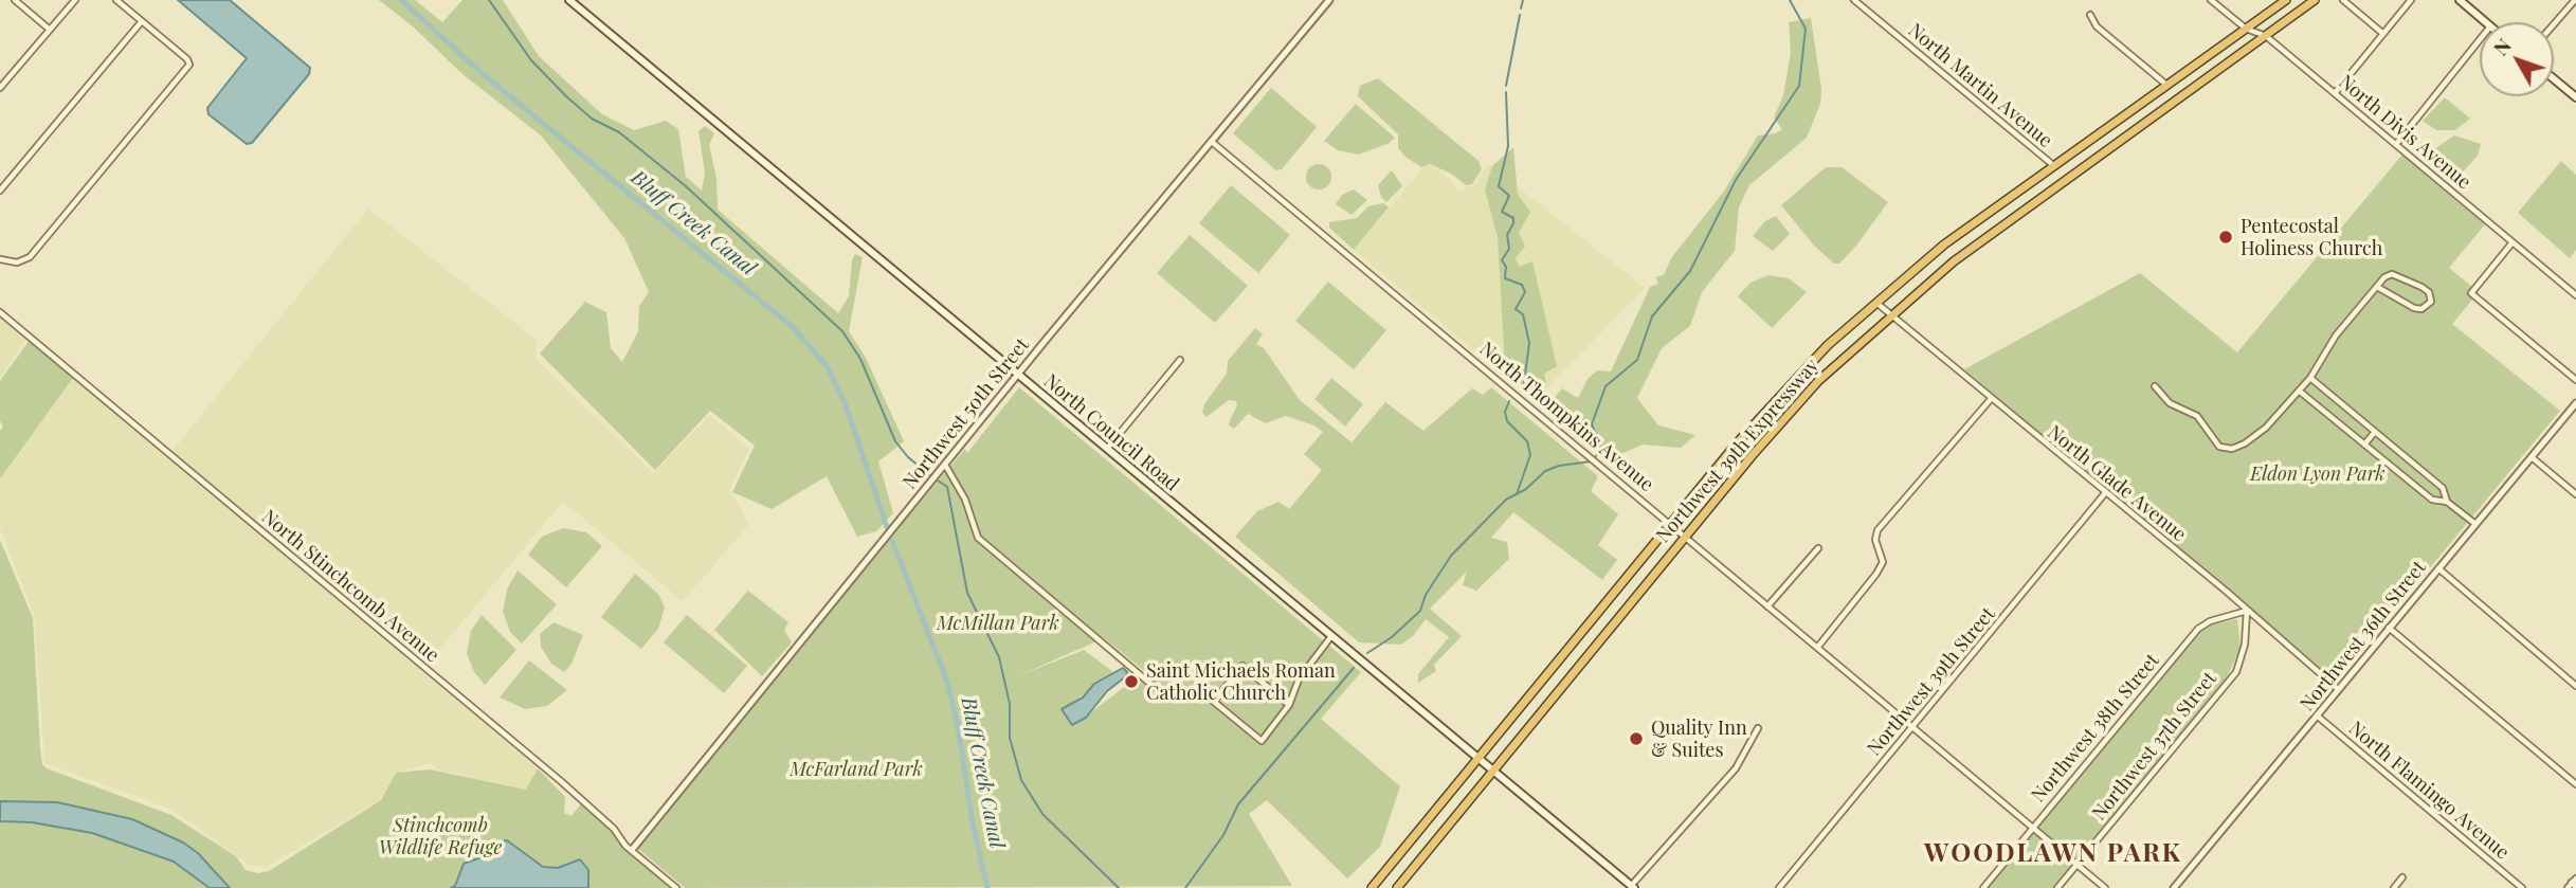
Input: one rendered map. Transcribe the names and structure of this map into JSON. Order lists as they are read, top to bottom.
{
  "streets": {
    "highway": ["Northwest 39th Expressway"],
    "main road": ["North Council Road"],
    "street": [
      "North Martin Avenue",
      "North Divis Avenue",
      "Northwest 50th Street",
      "North Thompkins Avenue",
      "North Glade Avenue",
      "North Stinchcomb Avenue",
      "Northwest 36th Street",
      "Northwest 39th Street",
      "Northwest 38th Street",
      "Northwest 37th Street",
      "North Flamingo Avenue"
    ]
  },
  "crossings": [
    ["North Martin Avenue", "Northwest 39th Expressway"],
    ["North Divis Avenue", "Northwest 39th Expressway"],
    ["Northwest 50th Street", "North Thompkins Avenue"],
    ["Northwest 50th Street", "North Council Road"],
    ["Northwest 50th Street", "North Stinchcomb Avenue"],
    ["North Thompkins Avenue", "Northwest 39th Expressway"],
    ["North Thompkins Avenue", "Northwest 39th Street"],
    ["North Thompkins Avenue", "Northwest 38th Street"],
    ["North Thompkins Avenue", "Northwest 37th Street"],
    ["North Council Road", "Northwest 39th Expressway"],
    ["Northwest 39th Expressway", "North Glade Avenue"],
    ["North Glade Avenue", "Northwest 36th Street"],
    ["North Glade Avenue", "Northwest 39th Street"],
    ["North Glade Avenue", "Northwest 38th Street"],
    ["North Glade Avenue", "Northwest 37th Street"],
    ["Northwest 36th Street", "North Flamingo Avenue"],
    ["Northwest 38th Street", "Northwest 37th Street"]
  ],
  "districts": ["WOODLAWN PARK"],
  "water": ["Bluff Creek Canal"],
  "parks": [
    "Eldon Lyon Park",
    "McMillan Park",
    "McFarland Park",
    "Stinchcomb Wildlife Refuge"
  ],
  "places": ["Pentecostal Holiness Church", "Saint Michaels Roman Catholic Church", "Quality Inn & Suites"],
  "north": "top left"
}
